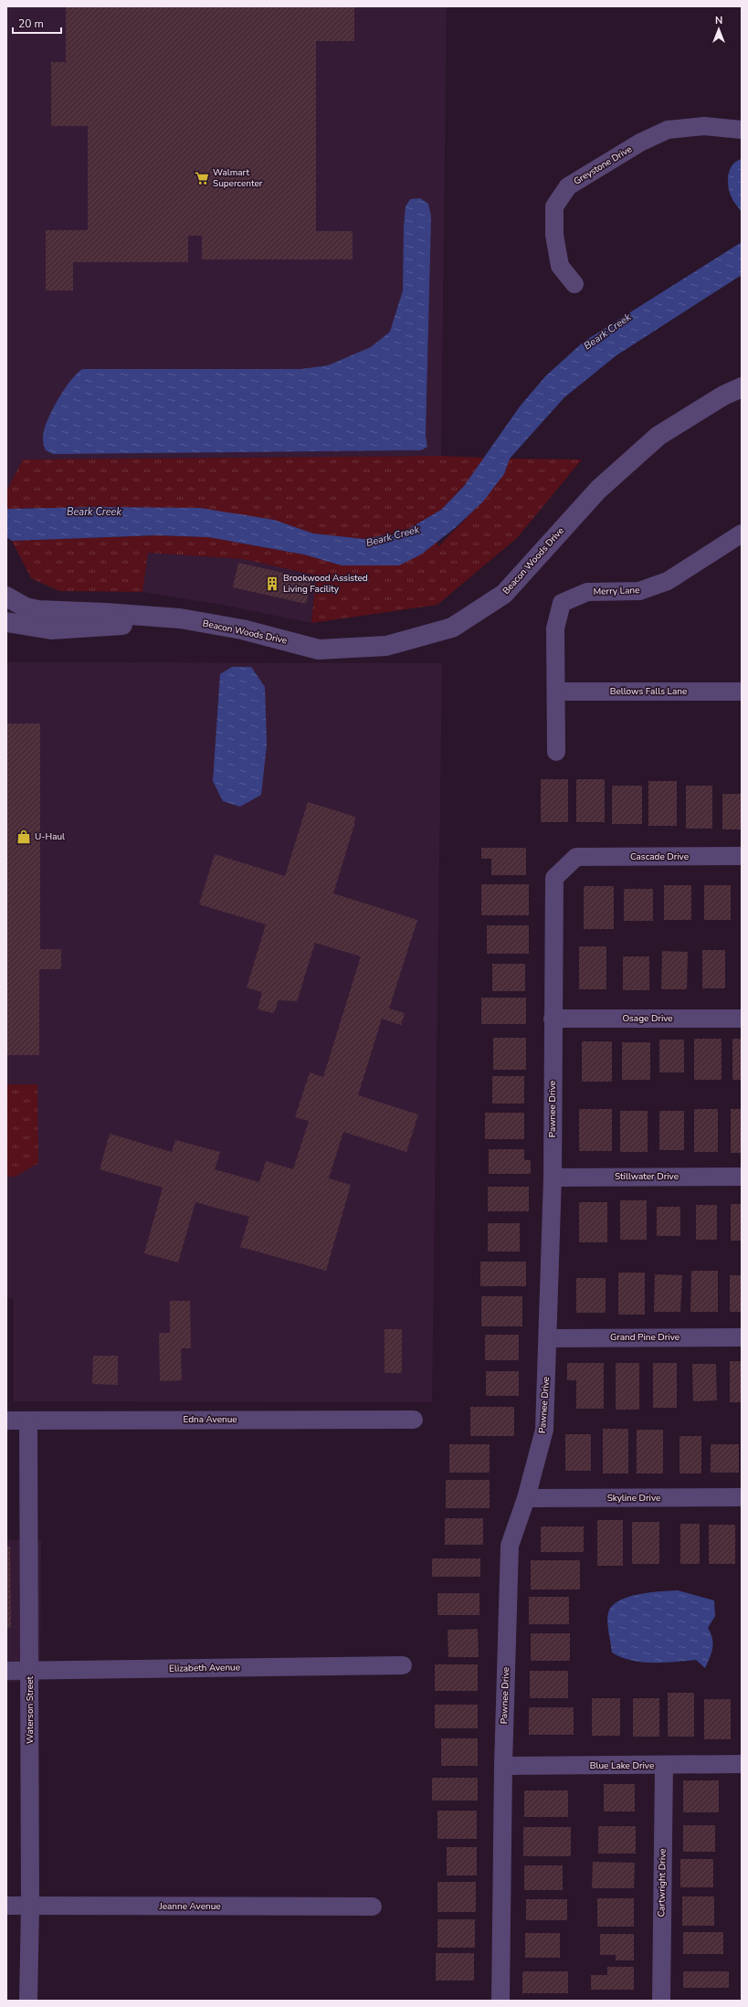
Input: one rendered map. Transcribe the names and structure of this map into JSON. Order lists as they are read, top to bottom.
{
  "streets": {
    "street": [
      "Greystone Drive",
      "Beacon Woods Drive",
      "Merry Lane",
      "Bellows Falls Lane",
      "Cascade Drive",
      "Osage Drive",
      "Pawnee Drive",
      "Stillwater Drive",
      "Grand Pine Drive",
      "Edna Avenue",
      "Skyline Drive",
      "Elizabeth Avenue",
      "Waterson Street",
      "Blue Lake Drive",
      "Cartwright Drive",
      "Jeanne Avenue"
    ]
  },
  "crossings": [
    ["Merry Lane", "Bellows Falls Lane"],
    ["Cascade Drive", "Pawnee Drive"],
    ["Osage Drive", "Pawnee Drive"],
    ["Pawnee Drive", "Stillwater Drive"],
    ["Pawnee Drive", "Grand Pine Drive"],
    ["Pawnee Drive", "Skyline Drive"],
    ["Pawnee Drive", "Blue Lake Drive"],
    ["Edna Avenue", "Waterson Street"],
    ["Elizabeth Avenue", "Waterson Street"],
    ["Waterson Street", "Jeanne Avenue"],
    ["Blue Lake Drive", "Cartwright Drive"]
  ],
  "water": ["Beark Creek"],
  "places": {
    "supermarket": ["Walmart Supercenter"],
    "building": ["Brookwood Assisted Living Facility"],
    "shop": ["U-Haul"]
  },
  "scale_bar": "20 m",
  "north": "top"
}
